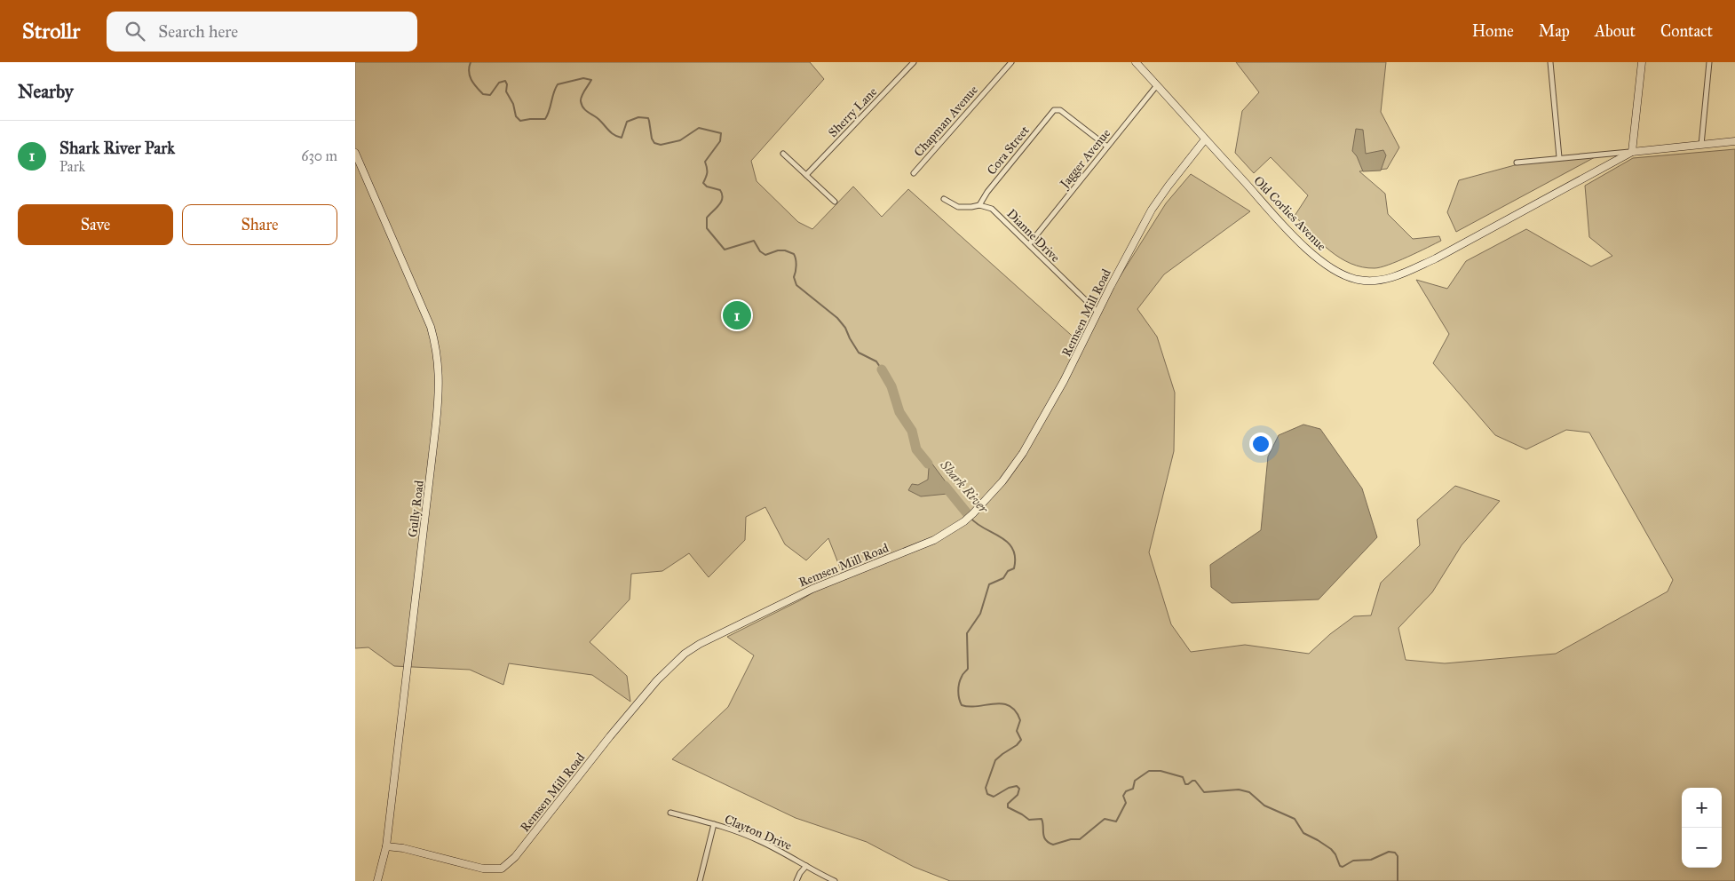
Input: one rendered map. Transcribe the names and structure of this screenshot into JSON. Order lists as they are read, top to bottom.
{
  "streets": {
    "street": [
      "Sherry Lane",
      "Chapman Avenue",
      "Cora Street",
      "Jagger Avenue",
      "Old Corlies Avenue",
      "Dianne Drive",
      "Remsen Mill Road",
      "Gully Road",
      "Clayton Drive"
    ]
  },
  "crossings": [
    ["Cora Street", "Jagger Avenue"],
    ["Cora Street", "Dianne Drive"],
    ["Jagger Avenue", "Old Corlies Avenue"],
    ["Jagger Avenue", "Dianne Drive"],
    ["Old Corlies Avenue", "Remsen Mill Road"],
    ["Dianne Drive", "Remsen Mill Road"],
    ["Remsen Mill Road", "Gully Road"]
  ],
  "water": ["Shark River"],
  "page": {
    "header": "Strollr",
    "search": "Search here",
    "nav": [
      "Home",
      "Map",
      "About",
      "Contact"
    ],
    "heading": "Nearby",
    "list": [
      {
        "mark": "1",
        "name": "Shark River Park",
        "note": "Park",
        "value": "630 m"
      }
    ],
    "buttons": ["Save", "Share"],
    "pins": "1",
    "map_buttons": ["+", "−"]
  }
}
